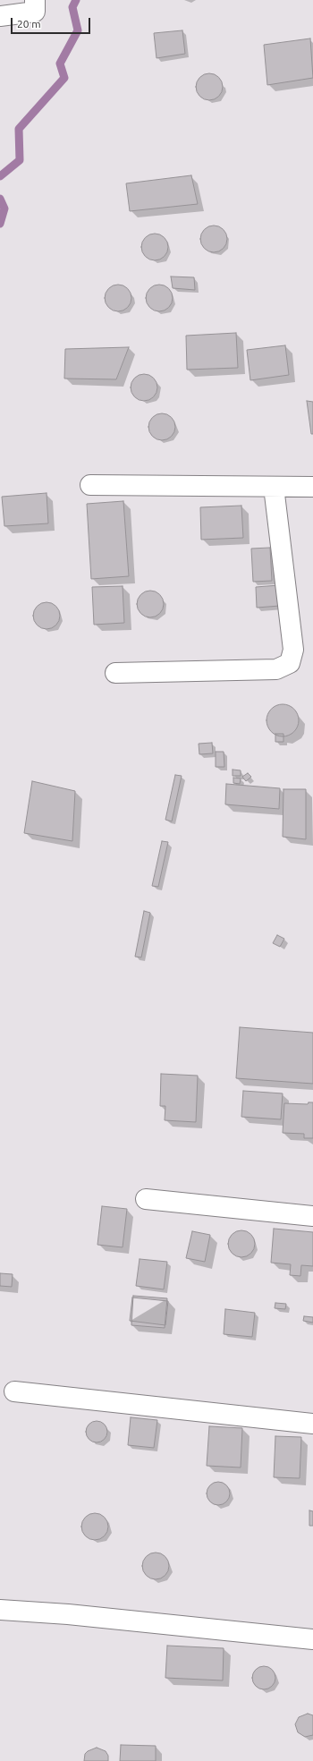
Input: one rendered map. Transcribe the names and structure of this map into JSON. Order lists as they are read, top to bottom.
{
  "scale_bar": "20 m"
}
